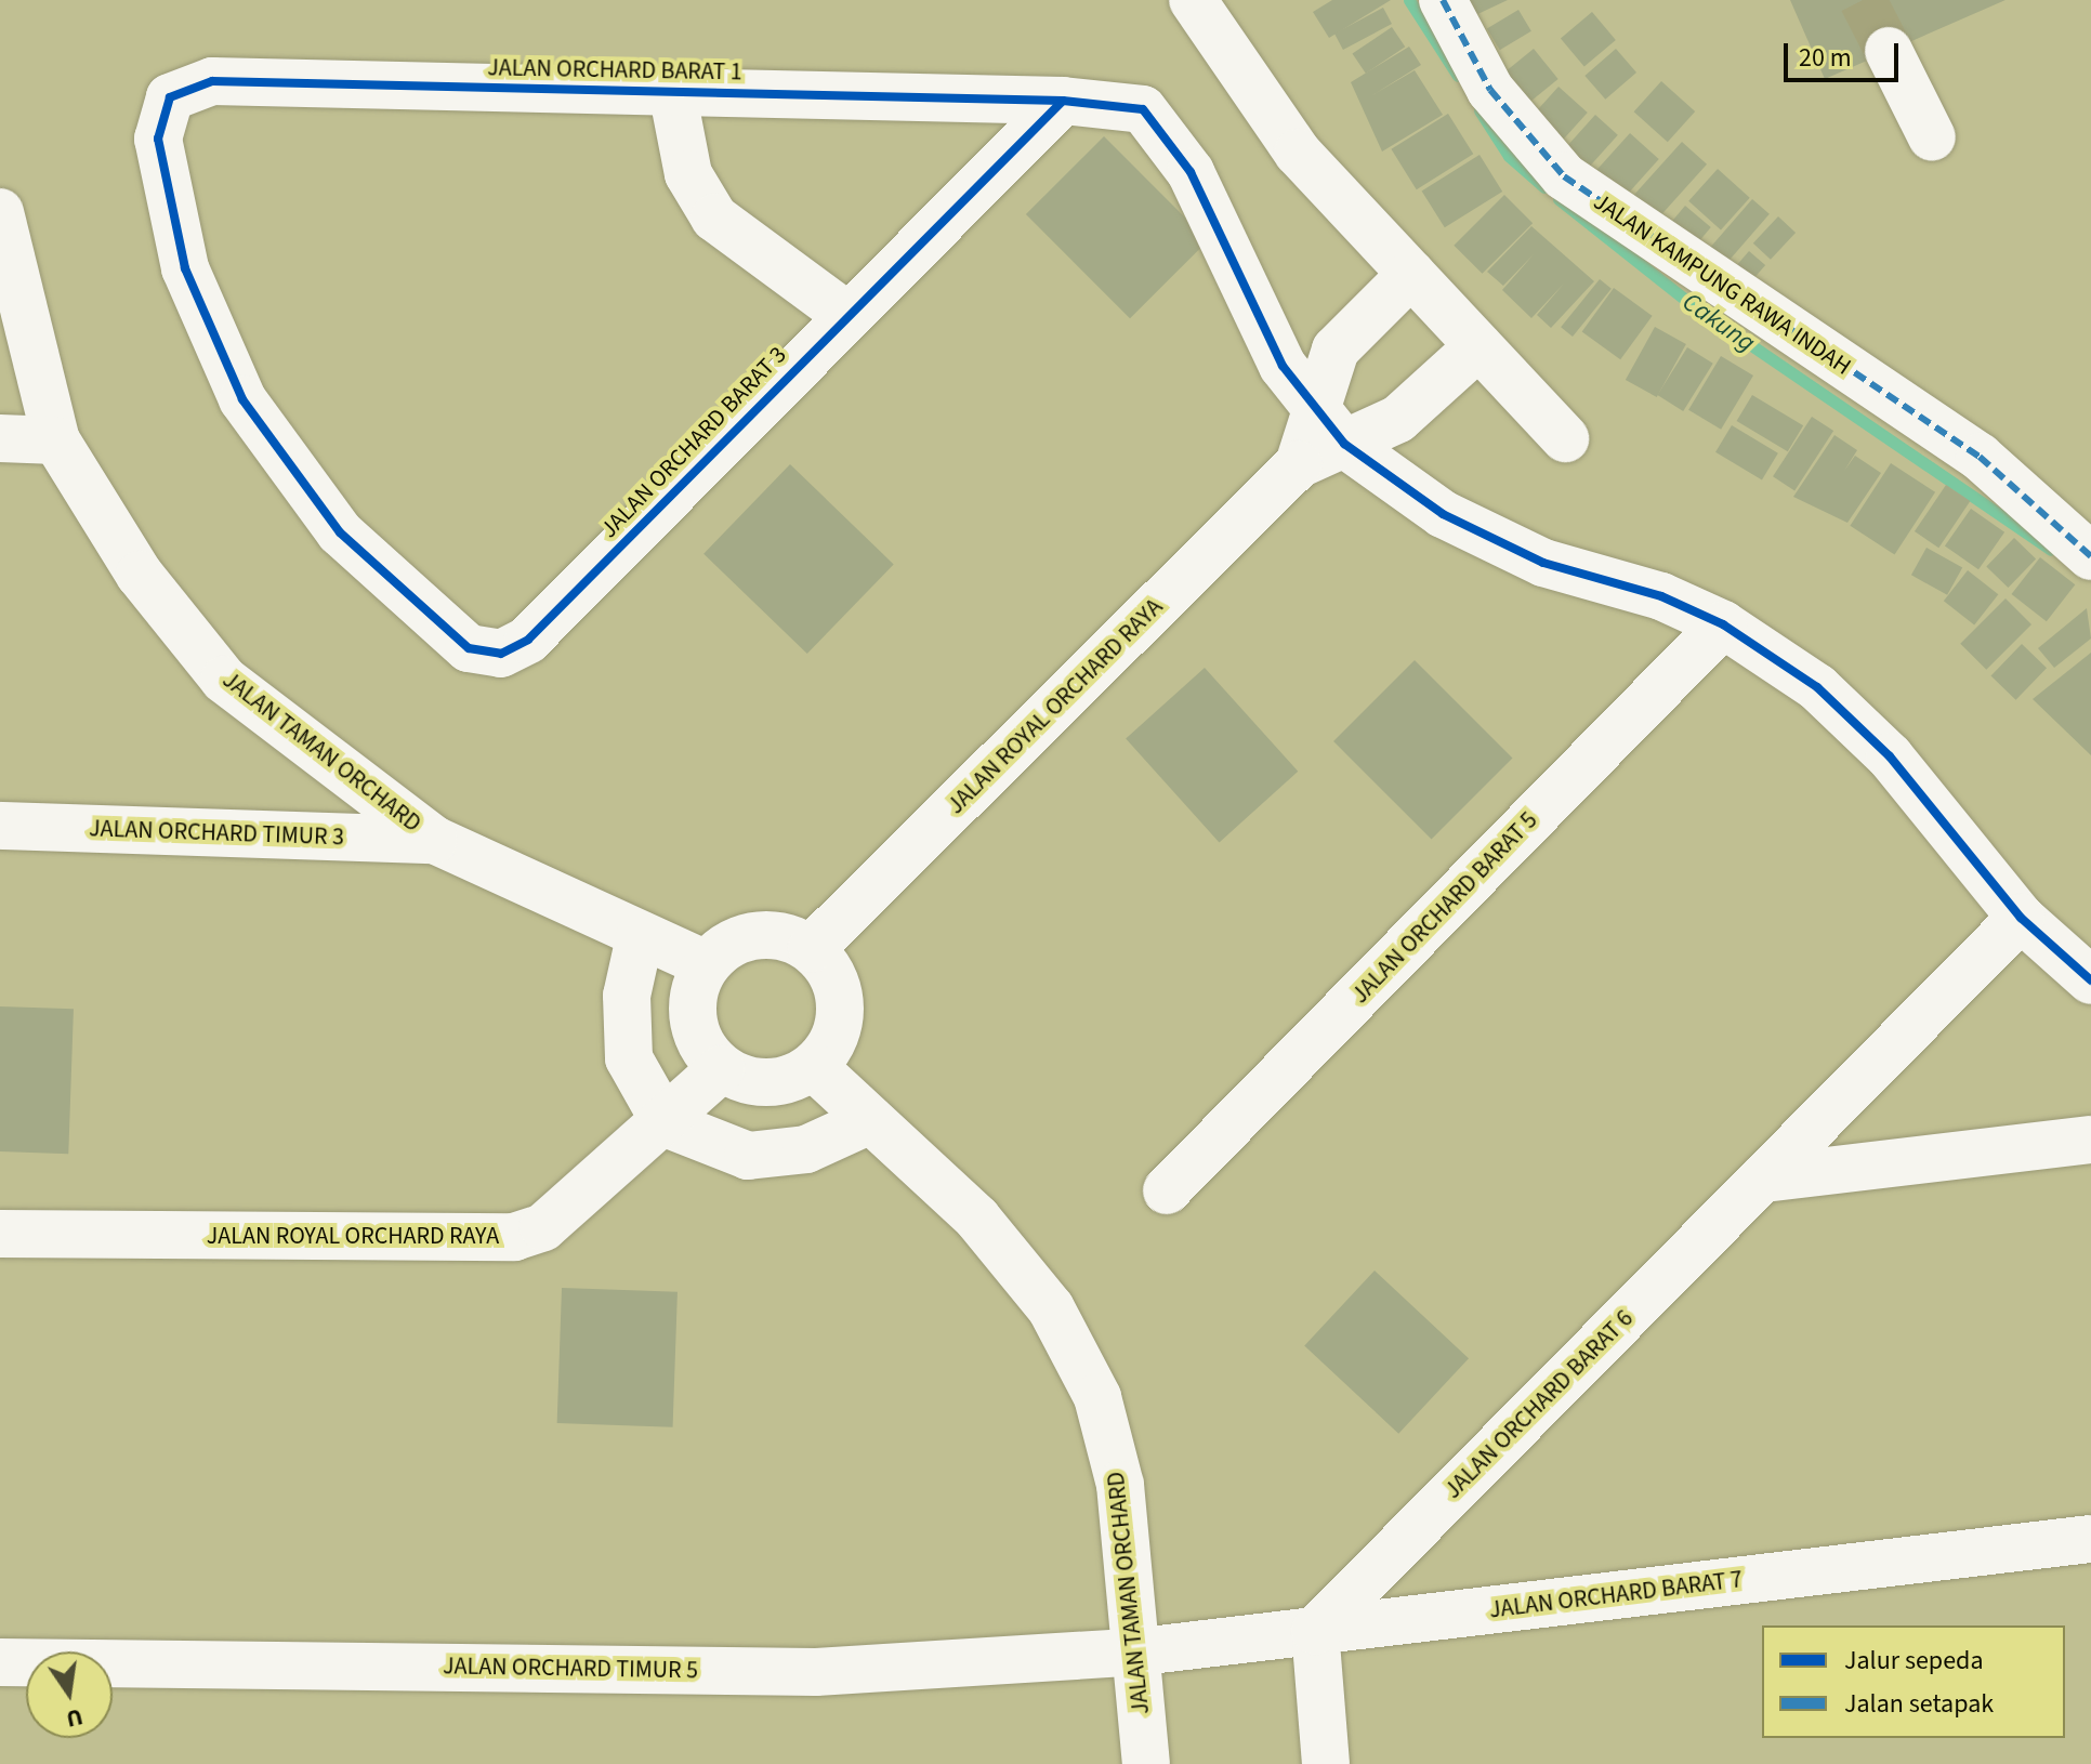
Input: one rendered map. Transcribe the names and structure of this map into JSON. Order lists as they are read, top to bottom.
{
  "streets": {
    "street": [
      "JALAN ORCHARD BARAT 1",
      "JALAN KAMPUNG RAWA INDAH",
      "JALAN ORCHARD BARAT 3",
      "JALAN ROYAL ORCHARD RAYA",
      "JALAN TAMAN ORCHARD",
      "JALAN ORCHARD TIMUR 3",
      "JALAN ORCHARD BARAT 5",
      "JALAN ORCHARD BARAT 6",
      "JALAN ORCHARD BARAT 7",
      "JALAN ORCHARD TIMUR 5"
    ]
  },
  "crossings": [
    ["JALAN ORCHARD BARAT 1", "JALAN ORCHARD BARAT 3"],
    ["JALAN ROYAL ORCHARD RAYA", "JALAN TAMAN ORCHARD"],
    ["JALAN TAMAN ORCHARD", "JALAN ORCHARD TIMUR 3"],
    ["JALAN TAMAN ORCHARD", "JALAN ORCHARD BARAT 7"],
    ["JALAN TAMAN ORCHARD", "JALAN ORCHARD TIMUR 5"],
    ["JALAN ORCHARD BARAT 6", "JALAN ORCHARD BARAT 7"],
    ["JALAN ORCHARD BARAT 7", "JALAN ORCHARD TIMUR 5"]
  ],
  "water": ["Cakung"],
  "legend": ["Jalur sepeda", "Jalan setapak"],
  "scale_bar": "20 m",
  "north": "bottom"
}
